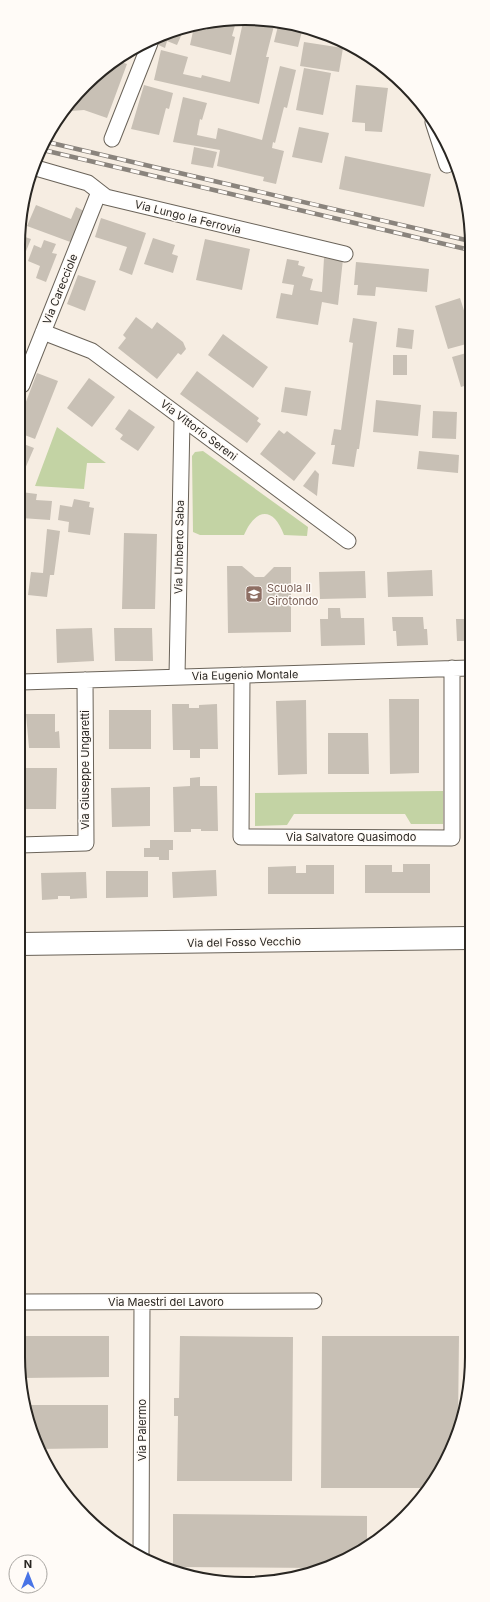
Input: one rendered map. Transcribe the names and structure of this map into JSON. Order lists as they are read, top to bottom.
{
  "streets": {
    "street": [
      "Via Lungo la Ferrovia",
      "Via Carecciole",
      "Via Vittorio Sereni",
      "Via Umberto Saba",
      "Via Eugenio Montale",
      "Via Giuseppe Ungaretti",
      "Via Salvatore Quasimodo",
      "Via del Fosso Vecchio",
      "Via Maestri del Lavoro",
      "Via Palermo"
    ]
  },
  "crossings": [
    ["Via Lungo la Ferrovia", "Via Carecciole"],
    ["Via Carecciole", "Via Vittorio Sereni"],
    ["Via Vittorio Sereni", "Via Umberto Saba"],
    ["Via Umberto Saba", "Via Eugenio Montale"],
    ["Via Eugenio Montale", "Via Giuseppe Ungaretti"],
    ["Via Eugenio Montale", "Via Salvatore Quasimodo"],
    ["Via Maestri del Lavoro", "Via Palermo"]
  ],
  "places": {
    "school or university": ["Scuola Il Girotondo"]
  },
  "north": "top"
}
